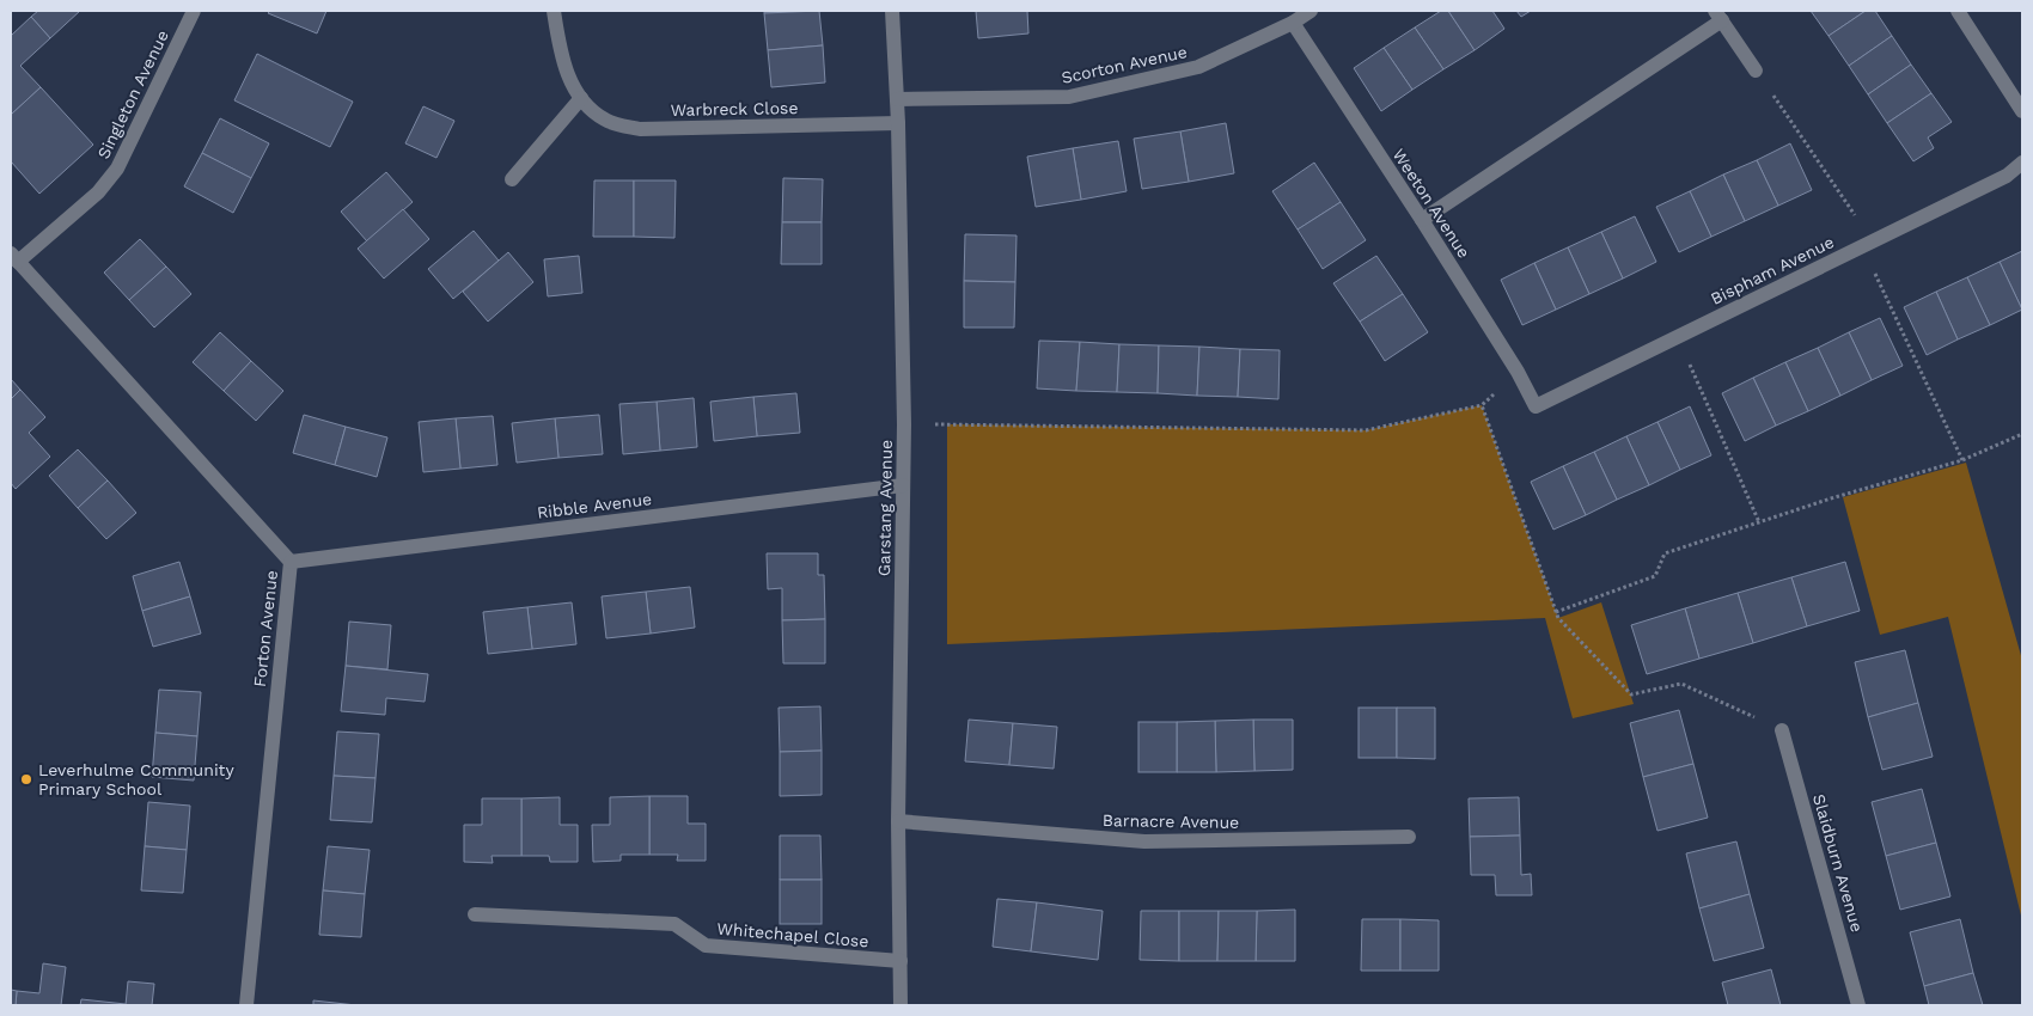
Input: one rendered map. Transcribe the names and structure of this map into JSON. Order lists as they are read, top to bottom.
{
  "streets": {
    "street": [
      "Scorton Avenue",
      "Singleton Avenue",
      "Warbreck Close",
      "Weeton Avenue",
      "Bispham Avenue",
      "Ribble Avenue",
      "Garstang Avenue",
      "Forton Avenue",
      "Barnacre Avenue",
      "Slaidburn Avenue",
      "Whitechapel Close"
    ]
  },
  "crossings": [
    ["Scorton Avenue", "Weeton Avenue"],
    ["Scorton Avenue", "Garstang Avenue"],
    ["Singleton Avenue", "Forton Avenue"],
    ["Warbreck Close", "Garstang Avenue"],
    ["Weeton Avenue", "Bispham Avenue"],
    ["Ribble Avenue", "Garstang Avenue"],
    ["Ribble Avenue", "Forton Avenue"],
    ["Garstang Avenue", "Barnacre Avenue"],
    ["Garstang Avenue", "Whitechapel Close"]
  ],
  "places": ["Leverhulme Community Primary School"]
}
